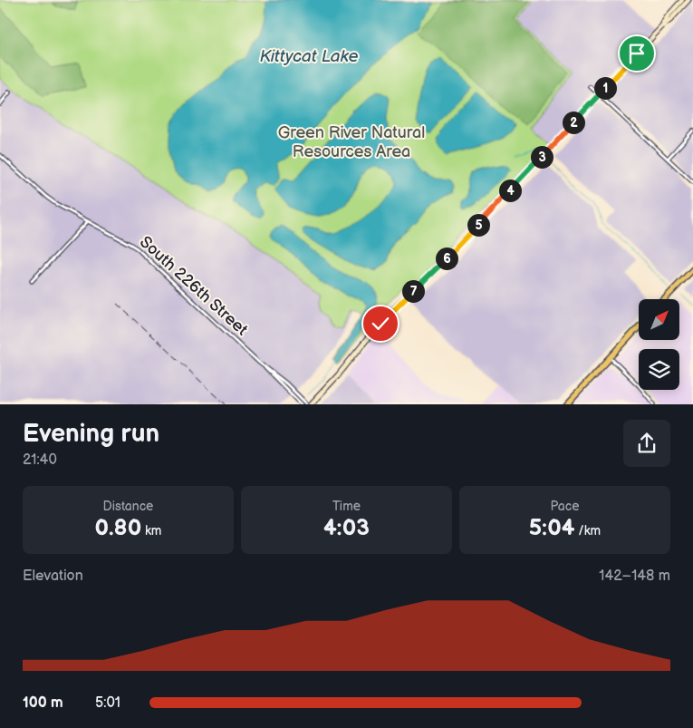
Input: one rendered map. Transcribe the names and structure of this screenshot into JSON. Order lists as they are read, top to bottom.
{
  "streets": {
    "street": ["South 226th Street"]
  },
  "water": ["Kittycat Lake"],
  "parks": ["Green River Natural Resources Area"],
  "north": "top right",
  "page": {
    "pins": [
      "1",
      "2",
      "3",
      "4",
      "5",
      "6",
      "7"
    ],
    "heading": ["Evening run", "21:40"],
    "stats": [
      ["Distance", "0.80 km"],
      ["Time", "4:03"],
      ["Pace", "5:04 /km"]
    ],
    "chart": ["Elevation", "142–148 m"],
    "list": [
      {
        "name": "100 m",
        "note": "5:01"
      }
    ]
  }
}
